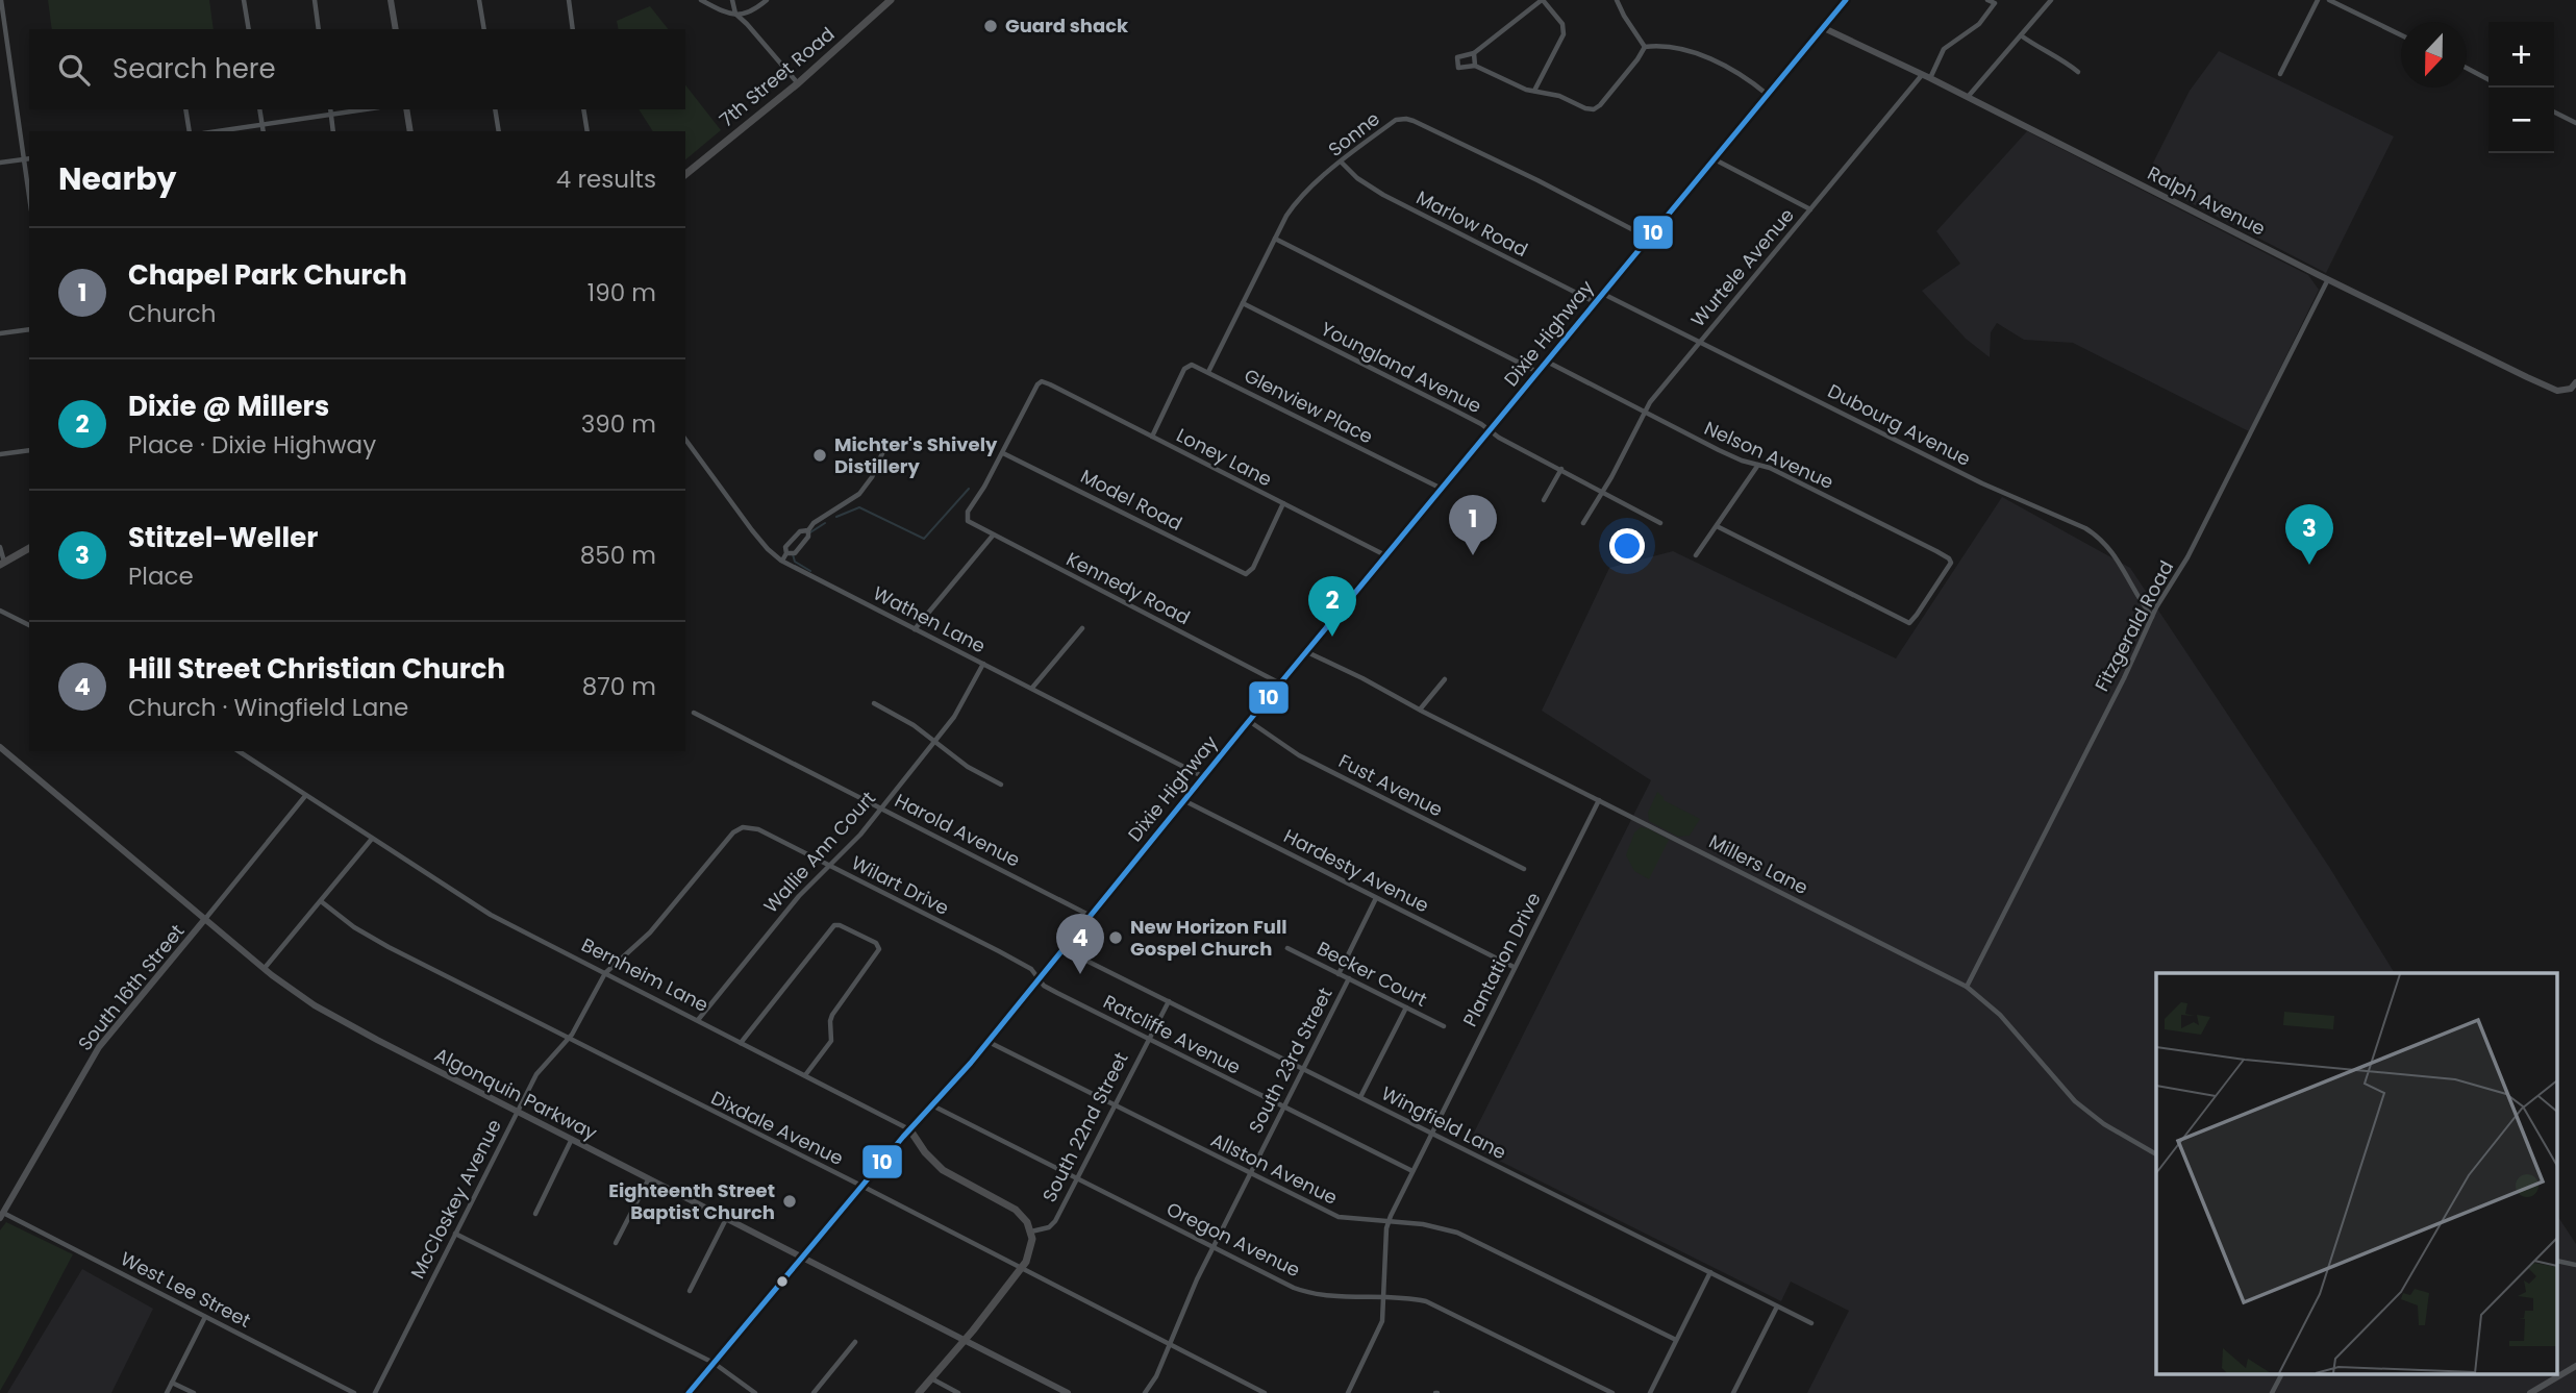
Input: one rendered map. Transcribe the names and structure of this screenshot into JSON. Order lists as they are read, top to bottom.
{
  "streets": {
    "main road": ["7th Street Road", "Dixie Highway", "Bernheim Lane"],
    "street": [
      "Sonne",
      "Ralph Avenue",
      "Marlow Road",
      "Wurtele Avenue",
      "Youngland Avenue",
      "Glenview Place",
      "Dubourg Avenue",
      "Nelson Avenue",
      "Loney Lane",
      "Model Road",
      "Kennedy Road",
      "Wathen Lane",
      "Fitzgerald Road",
      "Fust Avenue",
      "Harold Avenue",
      "Wallie Ann Court",
      "Millers Lane",
      "Hardesty Avenue",
      "Wilart Drive",
      "Plantation Drive",
      "Becker Court",
      "South 16th Street",
      "Ratcliffe Avenue",
      "South 23rd Street",
      "Algonquin Parkway",
      "Wingfield Lane",
      "South 22nd Street",
      "Dixdale Avenue",
      "Allston Avenue",
      "McCloskey Avenue",
      "Oregon Avenue",
      "West Lee Street"
    ]
  },
  "crossings": [
    ["Sonne", "Marlow Road"],
    ["Sonne", "Dixie Highway"],
    ["Sonne", "Youngland Avenue"],
    ["Sonne", "Glenview Place"],
    ["Sonne", "Loney Lane"],
    ["Ralph Avenue", "Wurtele Avenue"],
    ["Ralph Avenue", "Dixie Highway"],
    ["Ralph Avenue", "Fitzgerald Road"],
    ["Marlow Road", "Dixie Highway"],
    ["Wurtele Avenue", "Youngland Avenue"],
    ["Wurtele Avenue", "Dubourg Avenue"],
    ["Wurtele Avenue", "Nelson Avenue"],
    ["Dixie Highway", "Youngland Avenue"],
    ["Dixie Highway", "Glenview Place"],
    ["Dixie Highway", "Dubourg Avenue"],
    ["Dixie Highway", "Nelson Avenue"],
    ["Dixie Highway", "Loney Lane"],
    ["Dixie Highway", "Kennedy Road"],
    ["Dixie Highway", "Wathen Lane"],
    ["Dixie Highway", "Fust Avenue"],
    ["Dixie Highway", "Harold Avenue"],
    ["Dixie Highway", "Millers Lane"],
    ["Dixie Highway", "Hardesty Avenue"],
    ["Dixie Highway", "Wilart Drive"],
    ["Dixie Highway", "Bernheim Lane"],
    ["Dixie Highway", "Ratcliffe Avenue"],
    ["Dixie Highway", "Algonquin Parkway"],
    ["Dixie Highway", "Wingfield Lane"],
    ["Dixie Highway", "Dixdale Avenue"],
    ["Dixie Highway", "Allston Avenue"],
    ["Dixie Highway", "Oregon Avenue"],
    ["Glenview Place", "Loney Lane"],
    ["Dubourg Avenue", "Fitzgerald Road"],
    ["Loney Lane", "Model Road"],
    ["Loney Lane", "Kennedy Road"],
    ["Wathen Lane", "Wallie Ann Court"],
    ["Fitzgerald Road", "Millers Lane"],
    ["Harold Avenue", "Wallie Ann Court"],
    ["Wallie Ann Court", "Wilart Drive"],
    ["Wallie Ann Court", "Bernheim Lane"],
    ["Millers Lane", "Plantation Drive"],
    ["Hardesty Avenue", "Plantation Drive"],
    ["Hardesty Avenue", "South 23rd Street"],
    ["Wilart Drive", "Ratcliffe Avenue"],
    ["Wilart Drive", "McCloskey Avenue"],
    ["Plantation Drive", "Ratcliffe Avenue"],
    ["Plantation Drive", "Wingfield Lane"],
    ["Plantation Drive", "Allston Avenue"],
    ["Becker Court", "South 23rd Street"],
    ["Bernheim Lane", "South 16th Street"],
    ["Bernheim Lane", "South 22nd Street"],
    ["Bernheim Lane", "McCloskey Avenue"],
    ["South 16th Street", "Algonquin Parkway"],
    ["South 16th Street", "West Lee Street"],
    ["Ratcliffe Avenue", "South 23rd Street"],
    ["Ratcliffe Avenue", "South 22nd Street"],
    ["South 23rd Street", "Wingfield Lane"],
    ["South 23rd Street", "Dixdale Avenue"],
    ["South 23rd Street", "Allston Avenue"],
    ["South 23rd Street", "Oregon Avenue"],
    ["Algonquin Parkway", "McCloskey Avenue"],
    ["Wingfield Lane", "South 22nd Street"],
    ["South 22nd Street", "Allston Avenue"],
    ["South 22nd Street", "Oregon Avenue"],
    ["Dixdale Avenue", "McCloskey Avenue"]
  ],
  "places": [
    "Guard shack",
    "Michter's Shively Distillery",
    "New Horizon Full Gospel Church",
    "Eighteenth Street Baptist Church"
  ],
  "lines": ["transit line 10"],
  "north": "bottom",
  "page": {
    "map_buttons": ["+", "−"],
    "search": "Search here",
    "heading": ["Nearby", "4 results"],
    "list": [
      {
        "mark": "1",
        "name": "Chapel Park Church",
        "note": "Church",
        "value": "190 m"
      },
      {
        "mark": "2",
        "name": "Dixie @ Millers",
        "note": "Place · Dixie Highway",
        "value": "390 m"
      },
      {
        "mark": "3",
        "name": "Stitzel-Weller",
        "note": "Place",
        "value": "850 m"
      },
      {
        "mark": "4",
        "name": "Hill Street Christian Church",
        "note": "Church · Wingfield Lane",
        "value": "870 m"
      }
    ],
    "pins": [
      "1",
      "3",
      "2",
      "4"
    ]
  }
}
